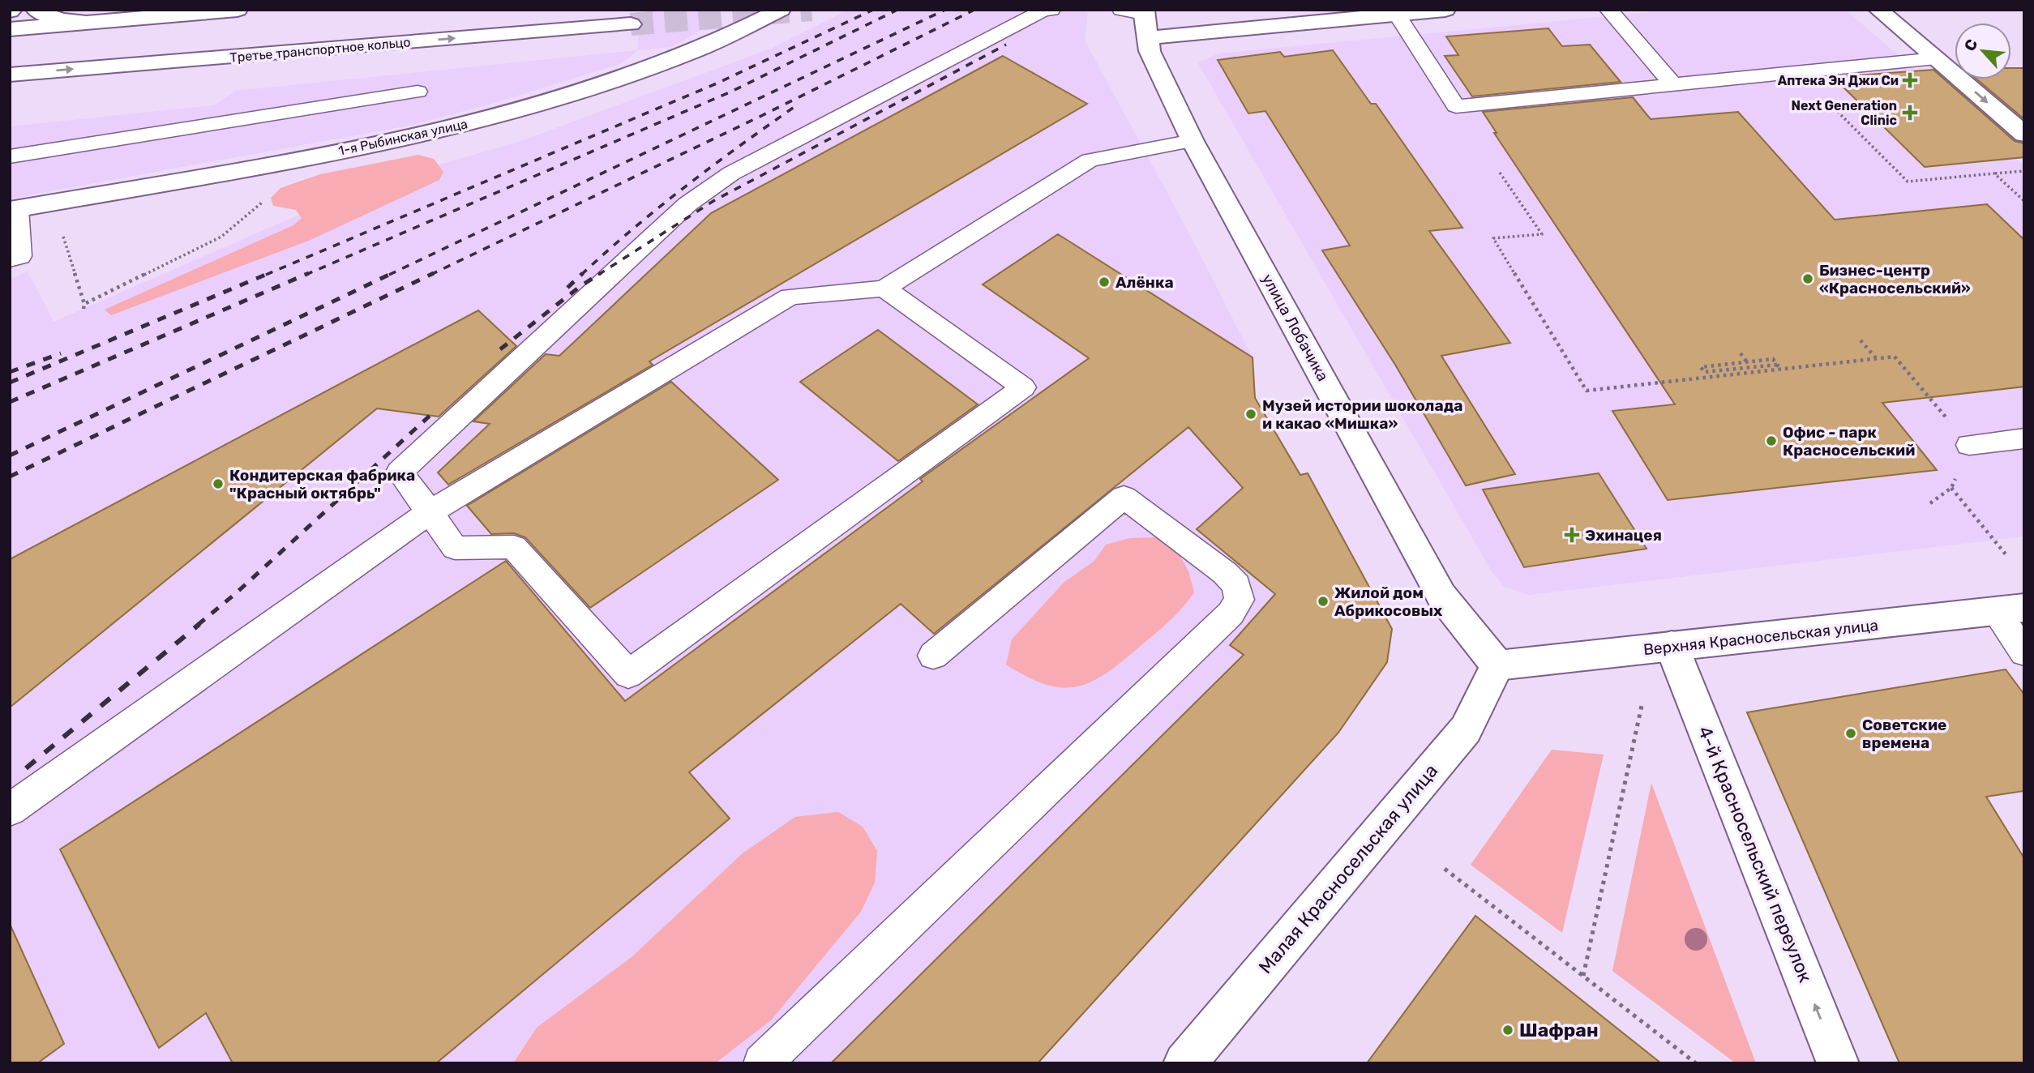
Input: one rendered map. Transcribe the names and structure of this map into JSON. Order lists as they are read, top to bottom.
{
  "streets": {
    "street": [
      "Третье транспортное кольцо",
      "1-я Рыбинская улица",
      "улица Лобачика",
      "Верхняя Красносельская улица",
      "4-й Красносельский переулок",
      "Малая Красносельская улица"
    ]
  },
  "crossings": [
    ["улица Лобачика", "Верхняя Красносельская улица"],
    ["улица Лобачика", "Малая Красносельская улица"],
    ["Верхняя Красносельская улица", "4-й Красносельский переулок"],
    ["Верхняя Красносельская улица", "Малая Красносельская улица"]
  ],
  "one_way": ["4-й Красносельский переулок"],
  "places": {
    "health": ["Аптека Эн Джи Си", "Next Generation Clinic", "Эхинацея"],
    "other": [
      "Бизнес-центр «Красносельский»",
      "Алёнка",
      "Музей истории шоколада и какао «Мишка»",
      "Офис - парк Красносельский",
      "Кондитерская фабрика \"Красный октябрь\"",
      "Жилой дом Абрикосовых",
      "Советские времена",
      "Шафран"
    ]
  },
  "north": "top left"
}
